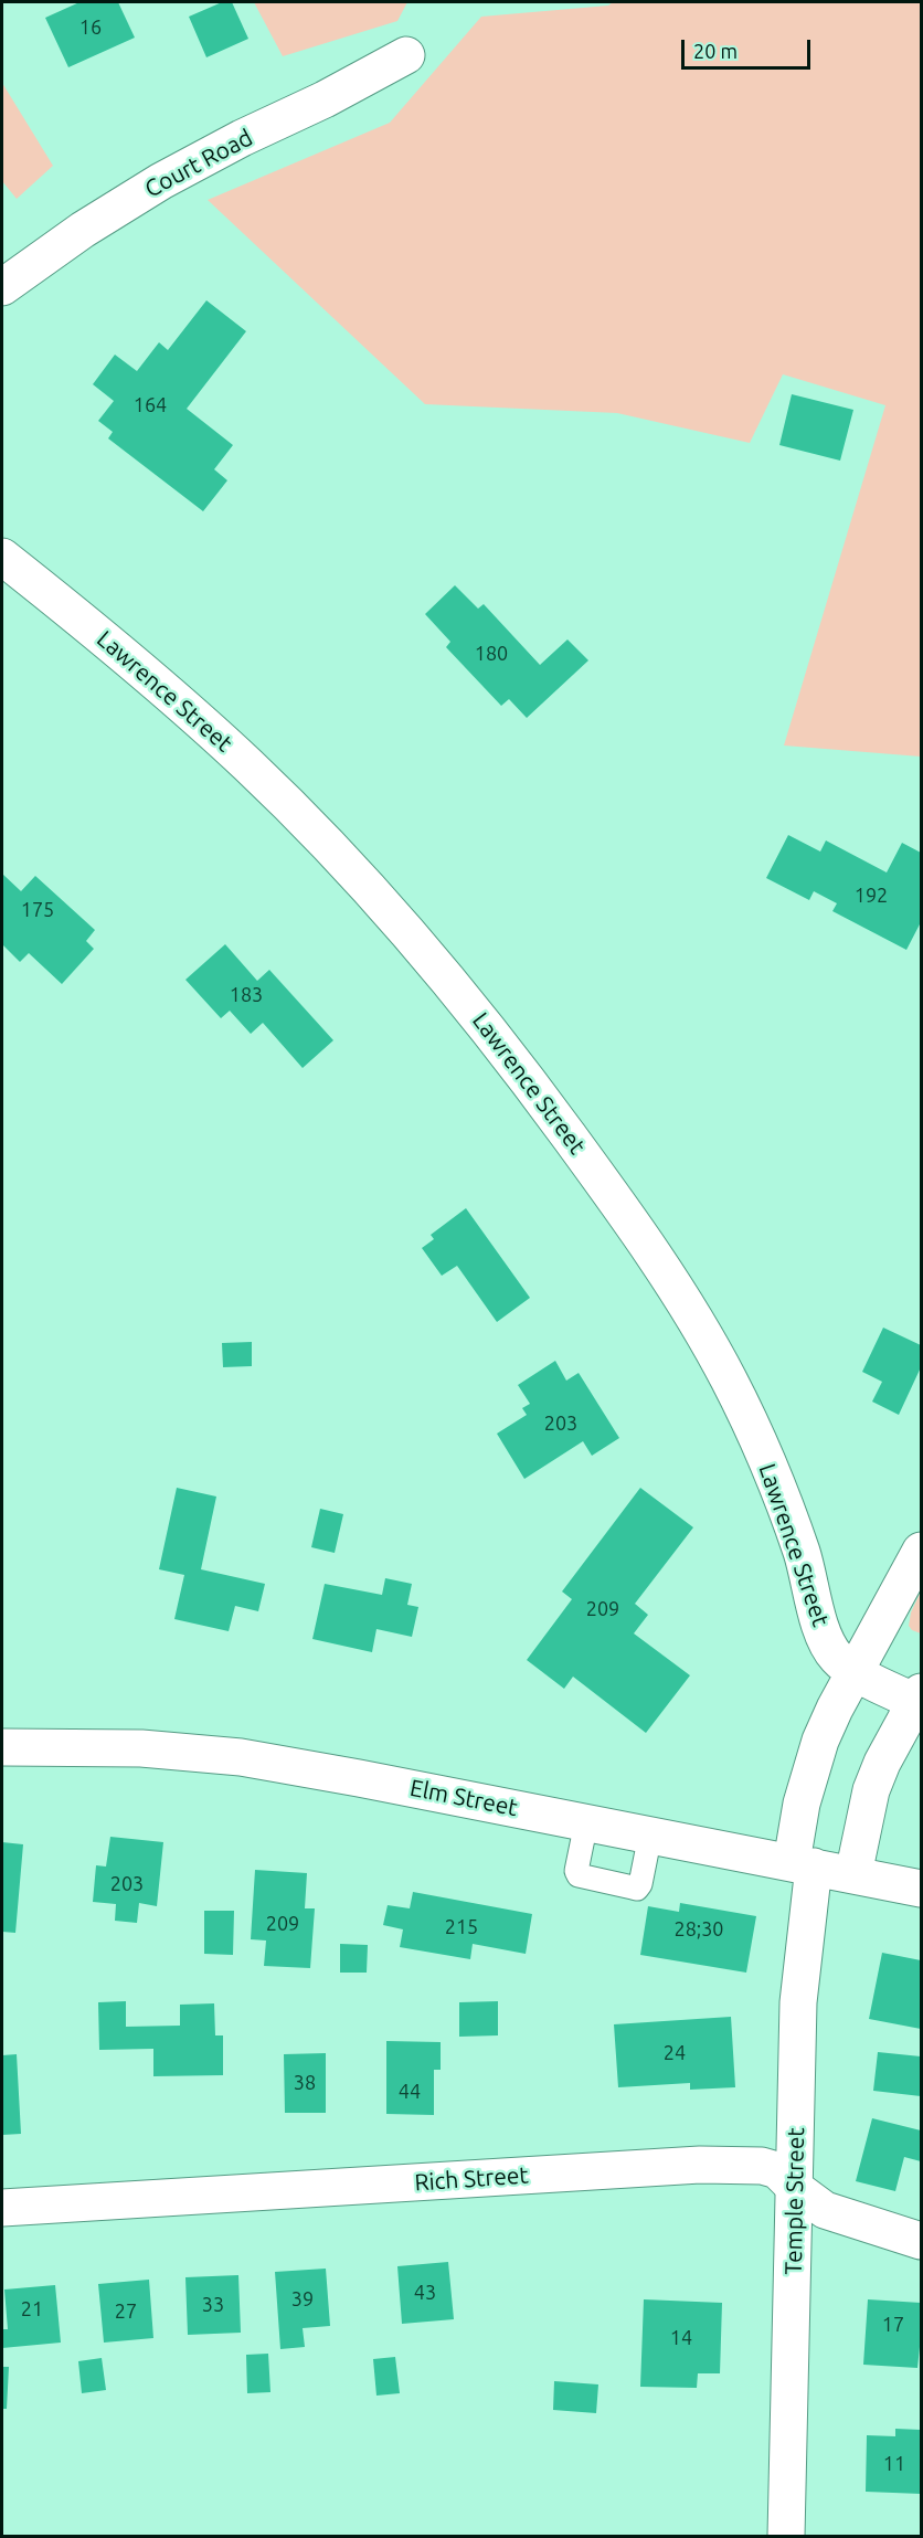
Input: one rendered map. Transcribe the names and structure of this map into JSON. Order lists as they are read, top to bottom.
{
  "streets": {
    "street": [
      "Court Road",
      "Lawrence Street",
      "Elm Street",
      "Rich Street",
      "Temple Street"
    ]
  },
  "crossings": [
    ["Lawrence Street", "Temple Street"],
    ["Elm Street", "Temple Street"],
    ["Rich Street", "Temple Street"]
  ],
  "house_numbers": [
    "16",
    "164",
    "180",
    "192",
    "175",
    "183",
    "203",
    "209",
    "203",
    "209",
    "215",
    "28;30",
    "24",
    "38",
    "44",
    "43",
    "39",
    "33",
    "21",
    "27",
    "17",
    "14",
    "11"
  ],
  "scale_bar": "20 m"
}
